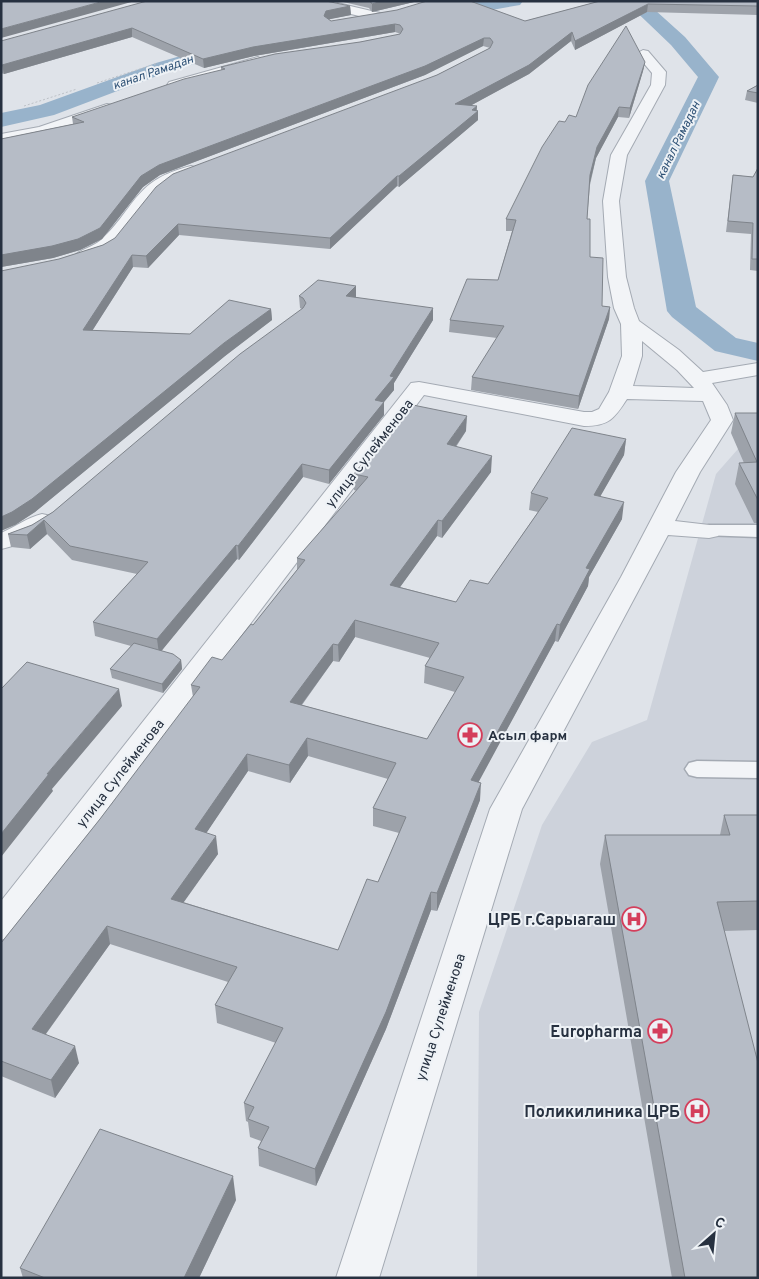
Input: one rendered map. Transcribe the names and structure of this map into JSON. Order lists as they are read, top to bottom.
{
  "streets": {
    "street": ["улица Сулейменова"]
  },
  "water": ["канал Рамадан"],
  "places": {
    "pharmacy": ["Асыл фарм", "Europharma"],
    "hospital": ["ЦРБ г.Сарыагаш", "Поликилиника ЦРБ"]
  },
  "north": "top right"
}
